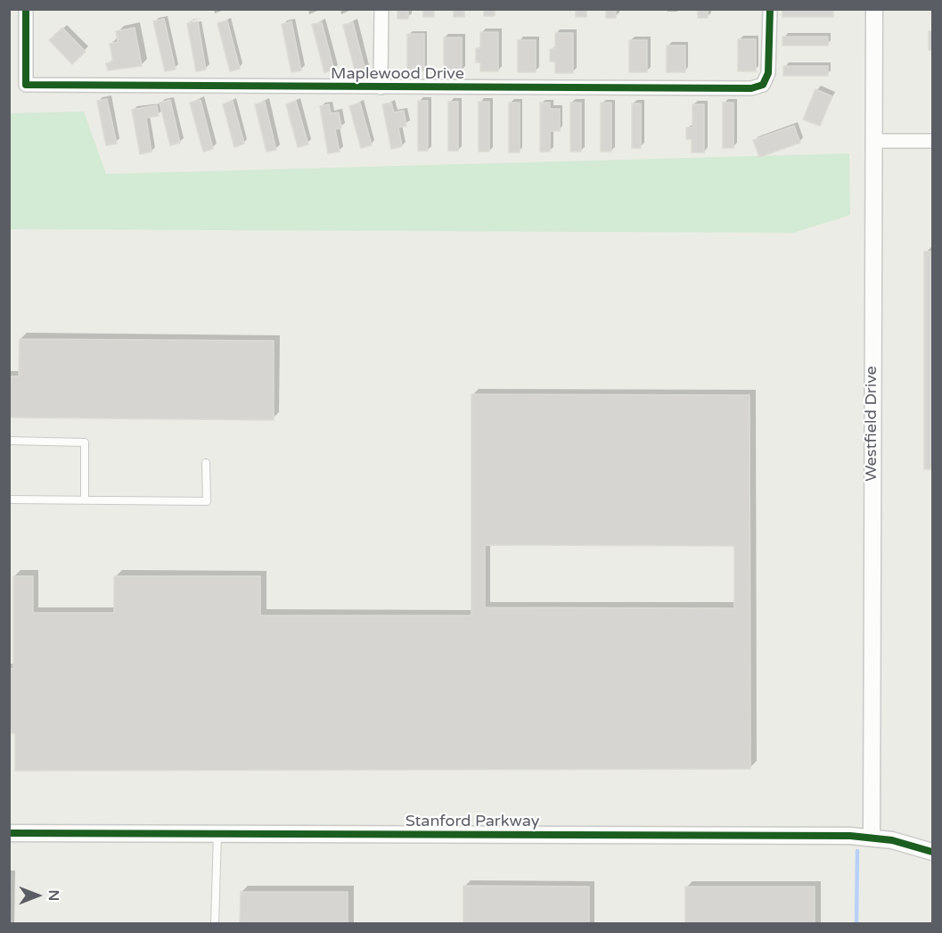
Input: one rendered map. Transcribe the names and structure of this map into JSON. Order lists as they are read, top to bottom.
{
  "streets": {
    "street": ["Maplewood Drive", "Westfield Drive", "Stanford Parkway"]
  },
  "crossings": [
    ["Westfield Drive", "Stanford Parkway"]
  ],
  "north": "right"
}
